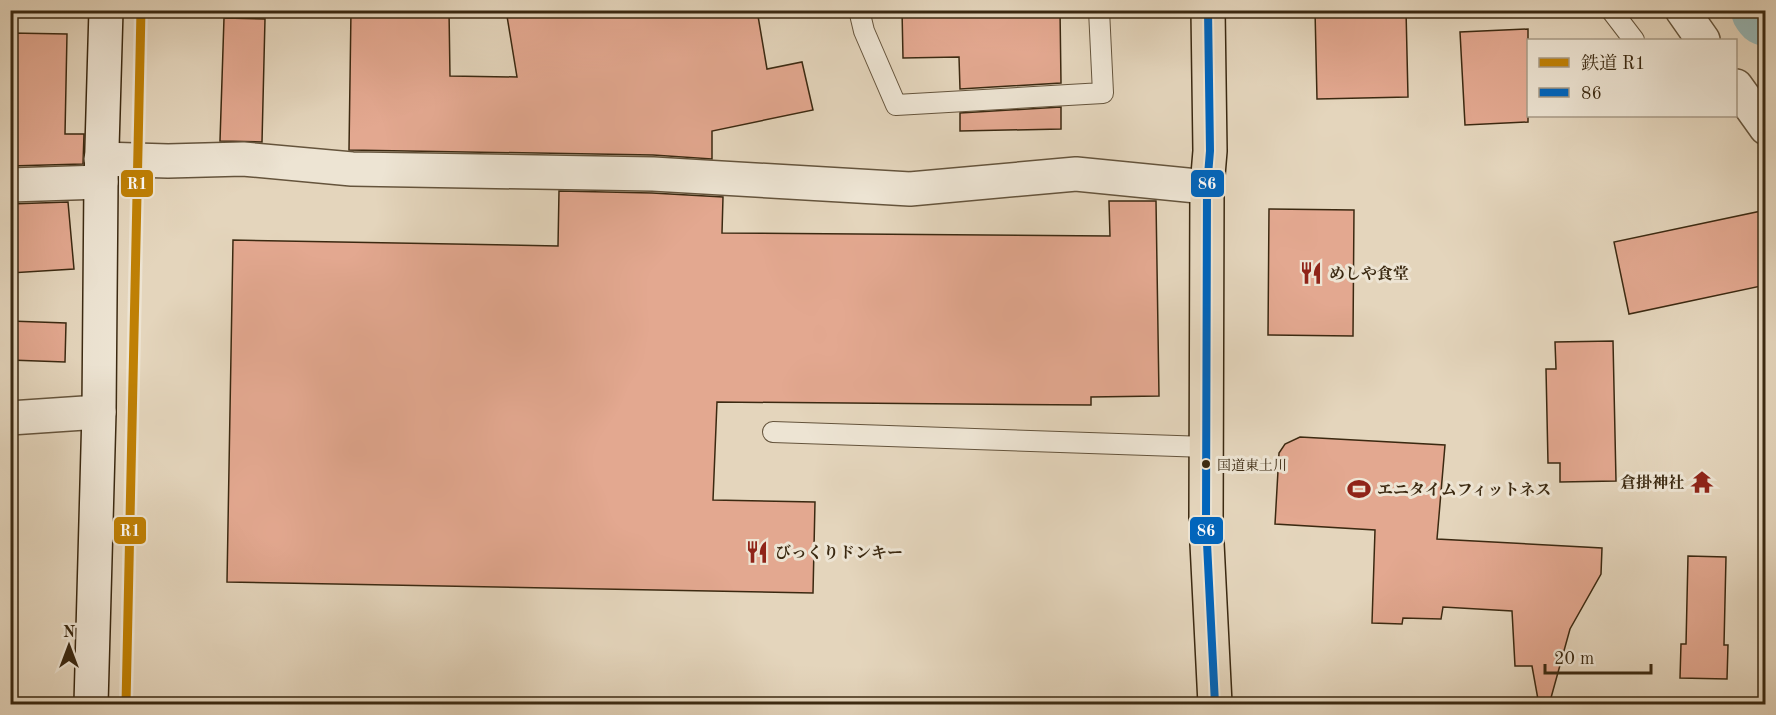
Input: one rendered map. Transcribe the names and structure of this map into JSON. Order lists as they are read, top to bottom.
{
  "places": {
    "restaurant": ["めしや食堂", "びっくりドンキー"],
    "other": ["国道東土川"],
    "temple": ["倉掛神社"],
    "sports": ["エニタイムフィットネス"]
  },
  "lines": ["rail line R1", "transit line 86"],
  "legend": ["鉄道 R1", "86"],
  "scale_bar": "20 m",
  "north": "top"
}
